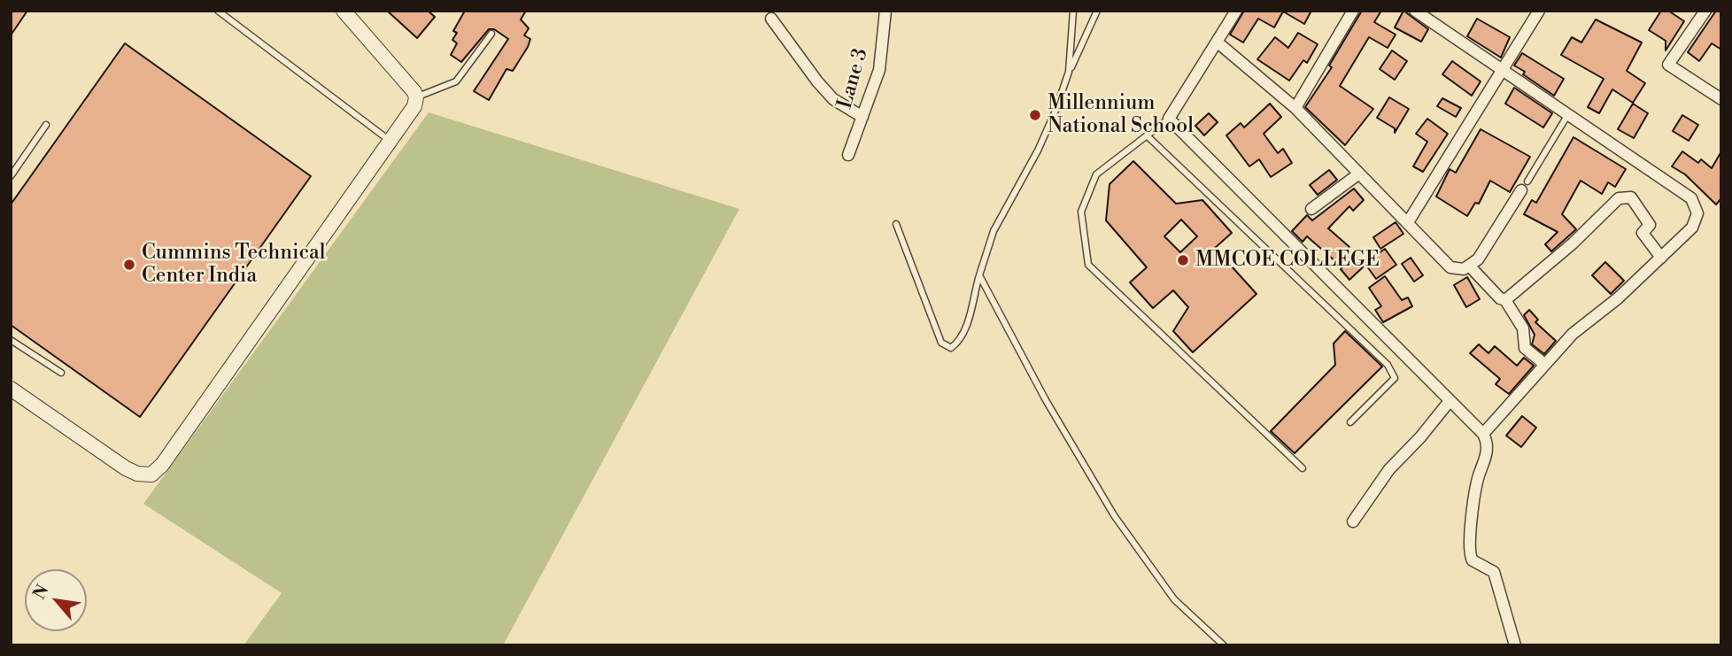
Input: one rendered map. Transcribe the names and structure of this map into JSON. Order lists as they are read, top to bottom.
{
  "streets": {
    "street": ["Lane 3"]
  },
  "places": ["Millennium National School", "MMCOE COLLEGE", "Cummins Technical Center India"],
  "north": "top left"
}
